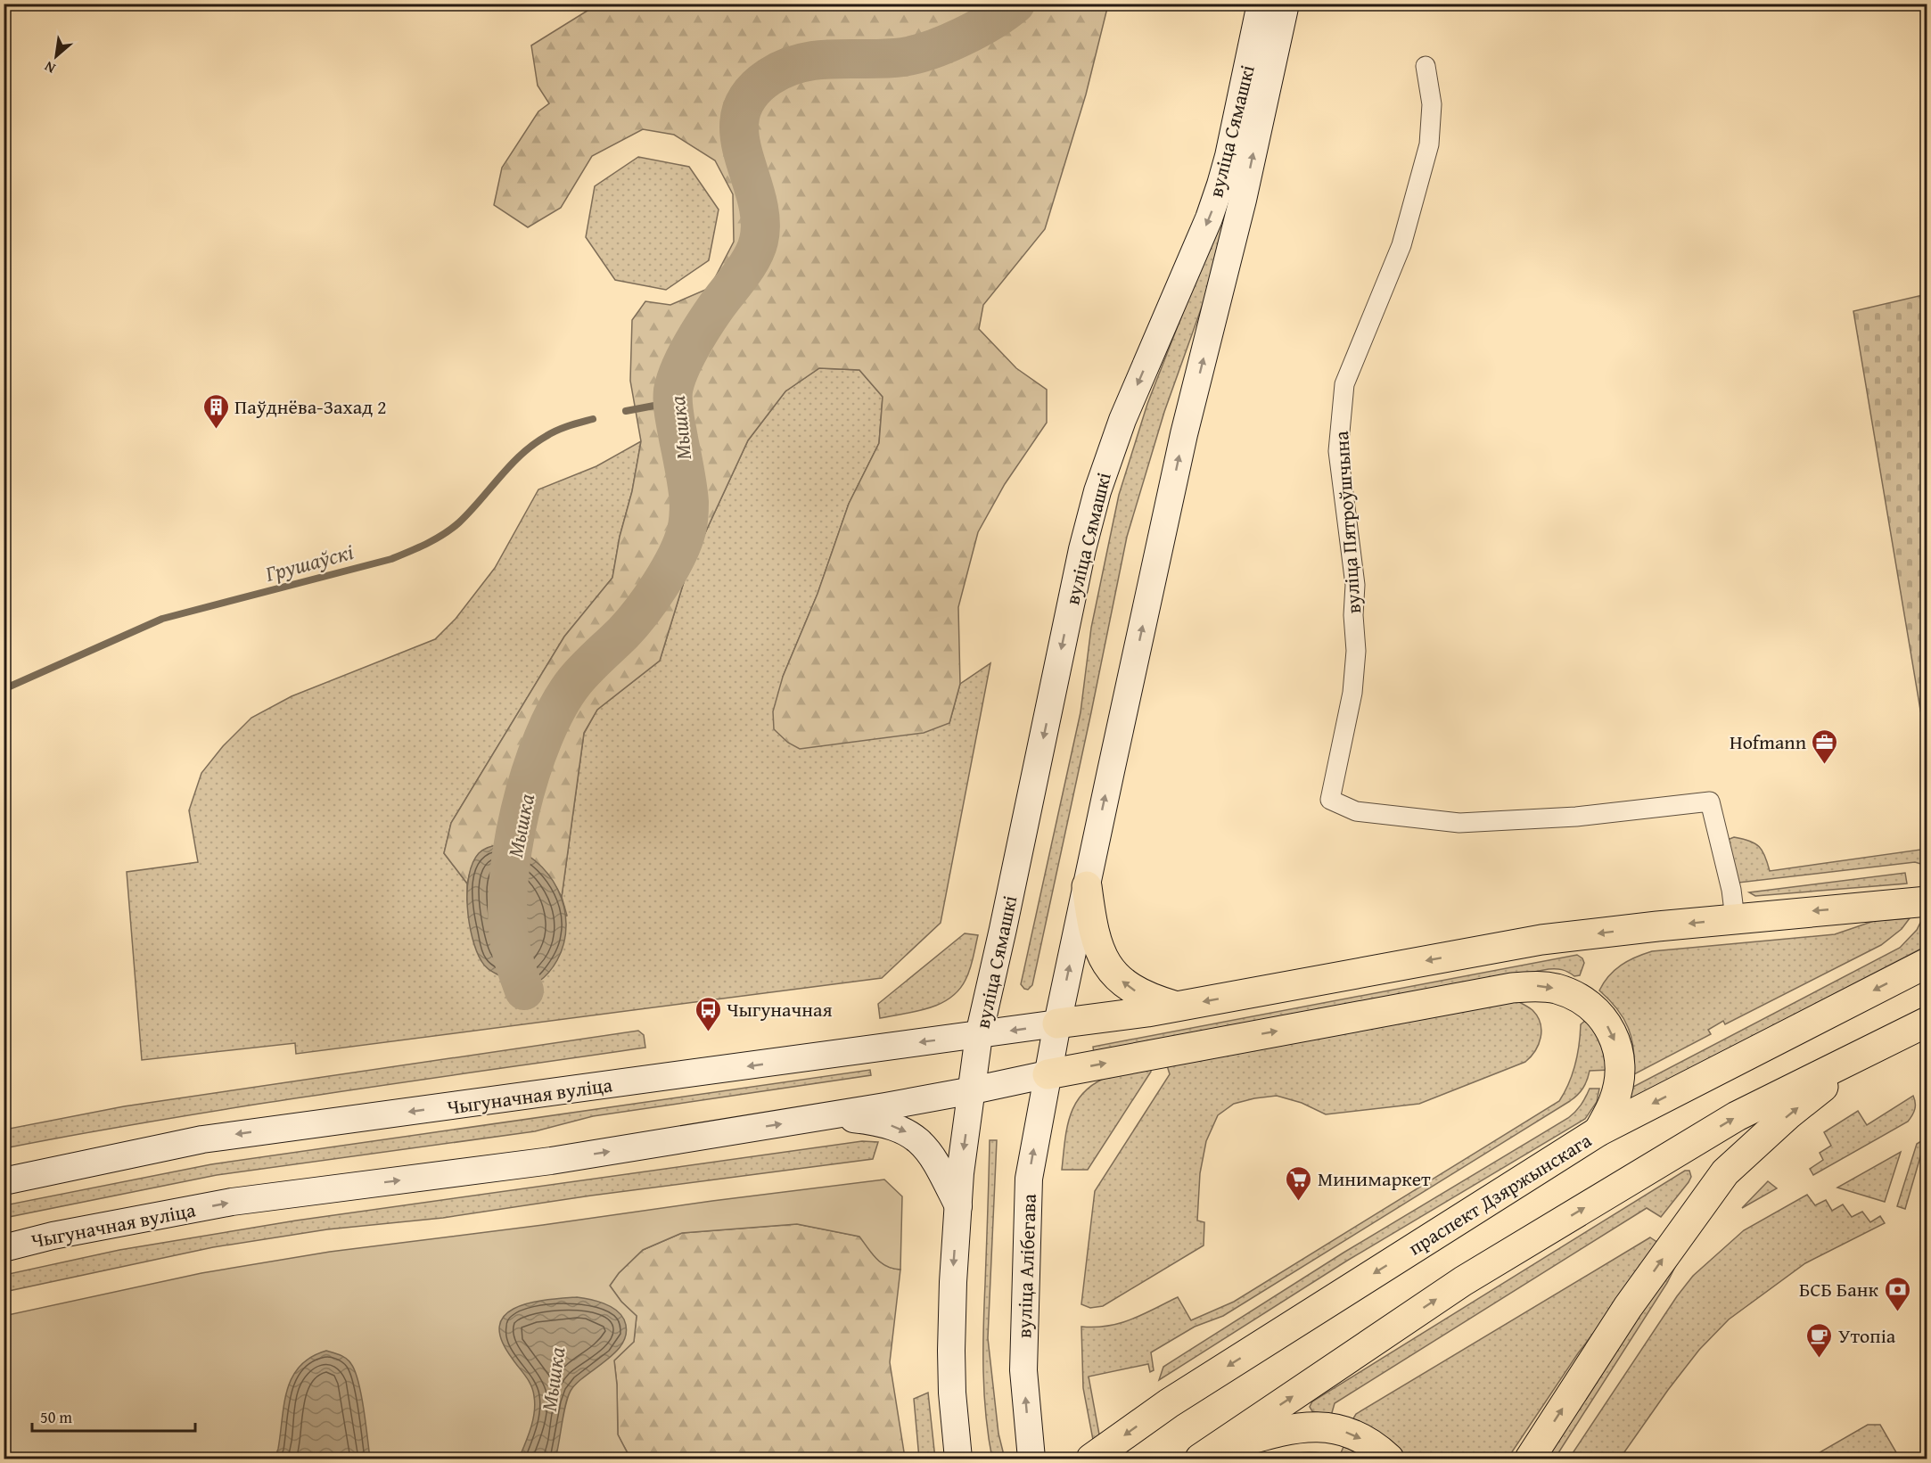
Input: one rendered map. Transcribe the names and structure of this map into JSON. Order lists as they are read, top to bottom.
{
  "streets": {
    "main road": [
      "вуліца Сямашкі",
      "Чыгуначная вуліца",
      "праспект Дзяржынскага",
      "вуліца Алібегава"
    ],
    "street": ["вуліца Пятроўшчына"]
  },
  "crossings": [
    ["вуліца Сямашкі", "Чыгуначная вуліца"],
    ["вуліца Сямашкі", "вуліца Алібегава"],
    ["Чыгуначная вуліца", "вуліца Алібегава"]
  ],
  "water": ["Мышка", "Грушаўскі"],
  "places": {
    "building": ["Паўднёва-Захад 2"],
    "office": ["Hofmann"],
    "bus stop": ["Чыгуначная"],
    "supermarket": ["Минимаркет"],
    "bank": ["БСБ Банк"],
    "cafe": ["Утопiа"]
  },
  "scale_bar": "50 m",
  "north": "bottom left"
}
